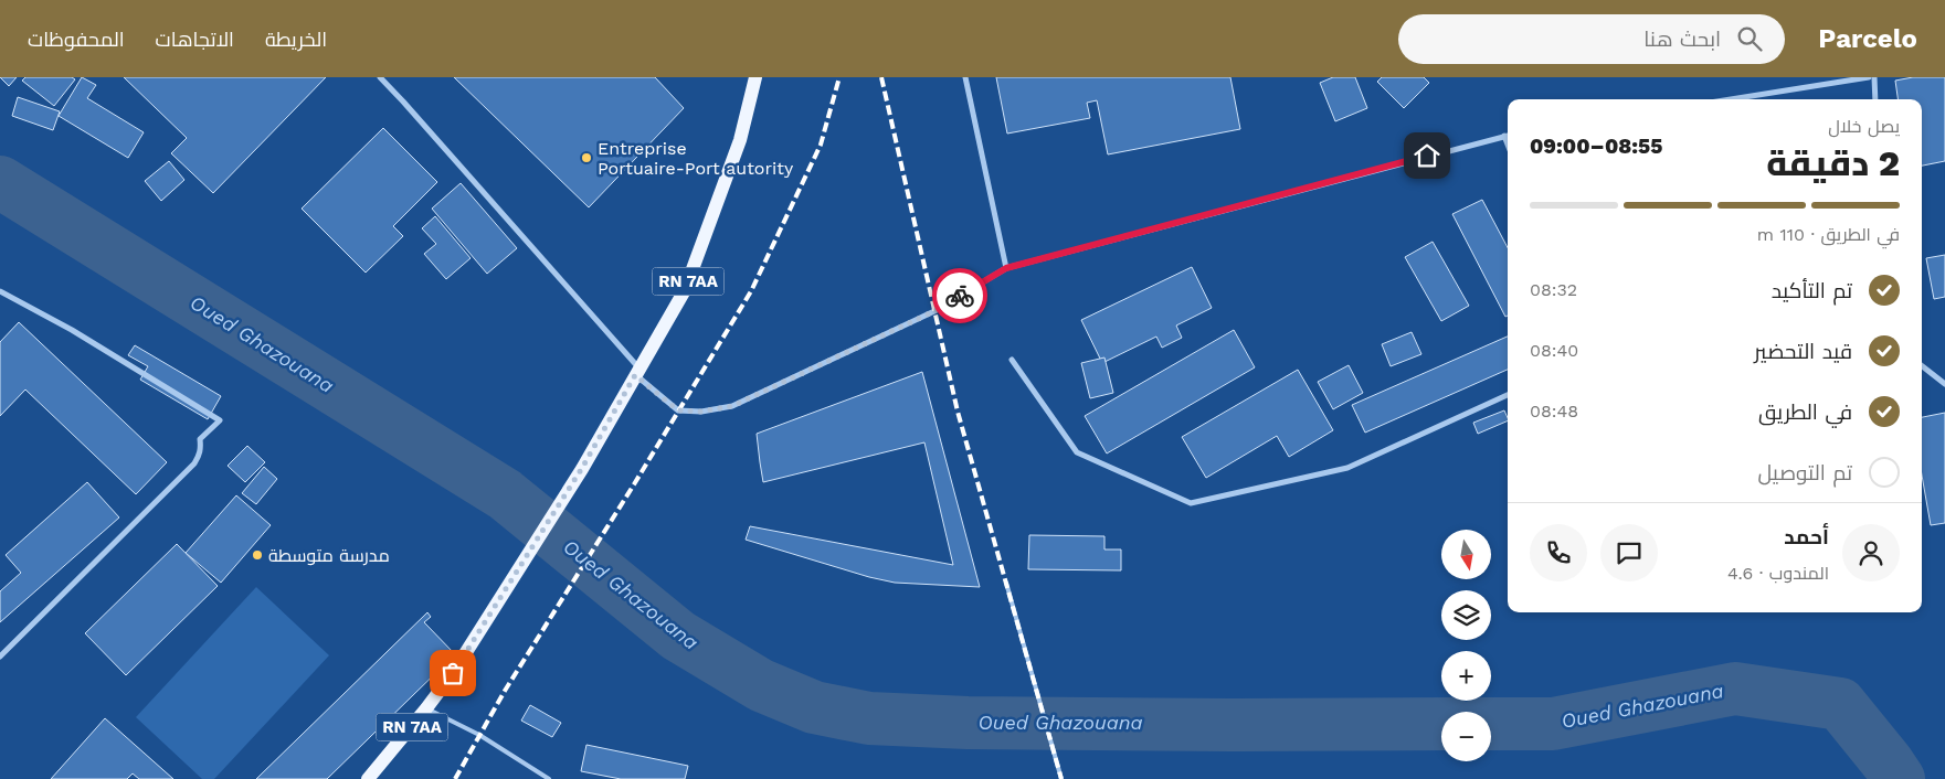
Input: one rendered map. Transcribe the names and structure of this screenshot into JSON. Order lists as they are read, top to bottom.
{
  "streets": {
    "main road": ["RN 7AA"]
  },
  "water": ["Oued Ghazouana"],
  "places": ["Entreprise Portuaire-Port autority", "مدرسة متوسطة"],
  "north": "bottom",
  "page": {
    "header": "Parcelo",
    "search": "ابحث هنا",
    "nav": ["الخريطة", "الاتجاهات", "المحفوظات"],
    "heading": ["2 دقيقة", "يصل خلال", "08:55–09:00"],
    "panel": ["أحمد", "المندوب · 4.6"],
    "bar": "في الطريق · 110 m",
    "list": [
      ["تم التأكيد", "08:32"],
      ["قيد التحضير", "08:40"],
      ["في الطريق", "08:48"],
      "تم التوصيل"
    ],
    "map_buttons": ["+", "−"]
  }
}
